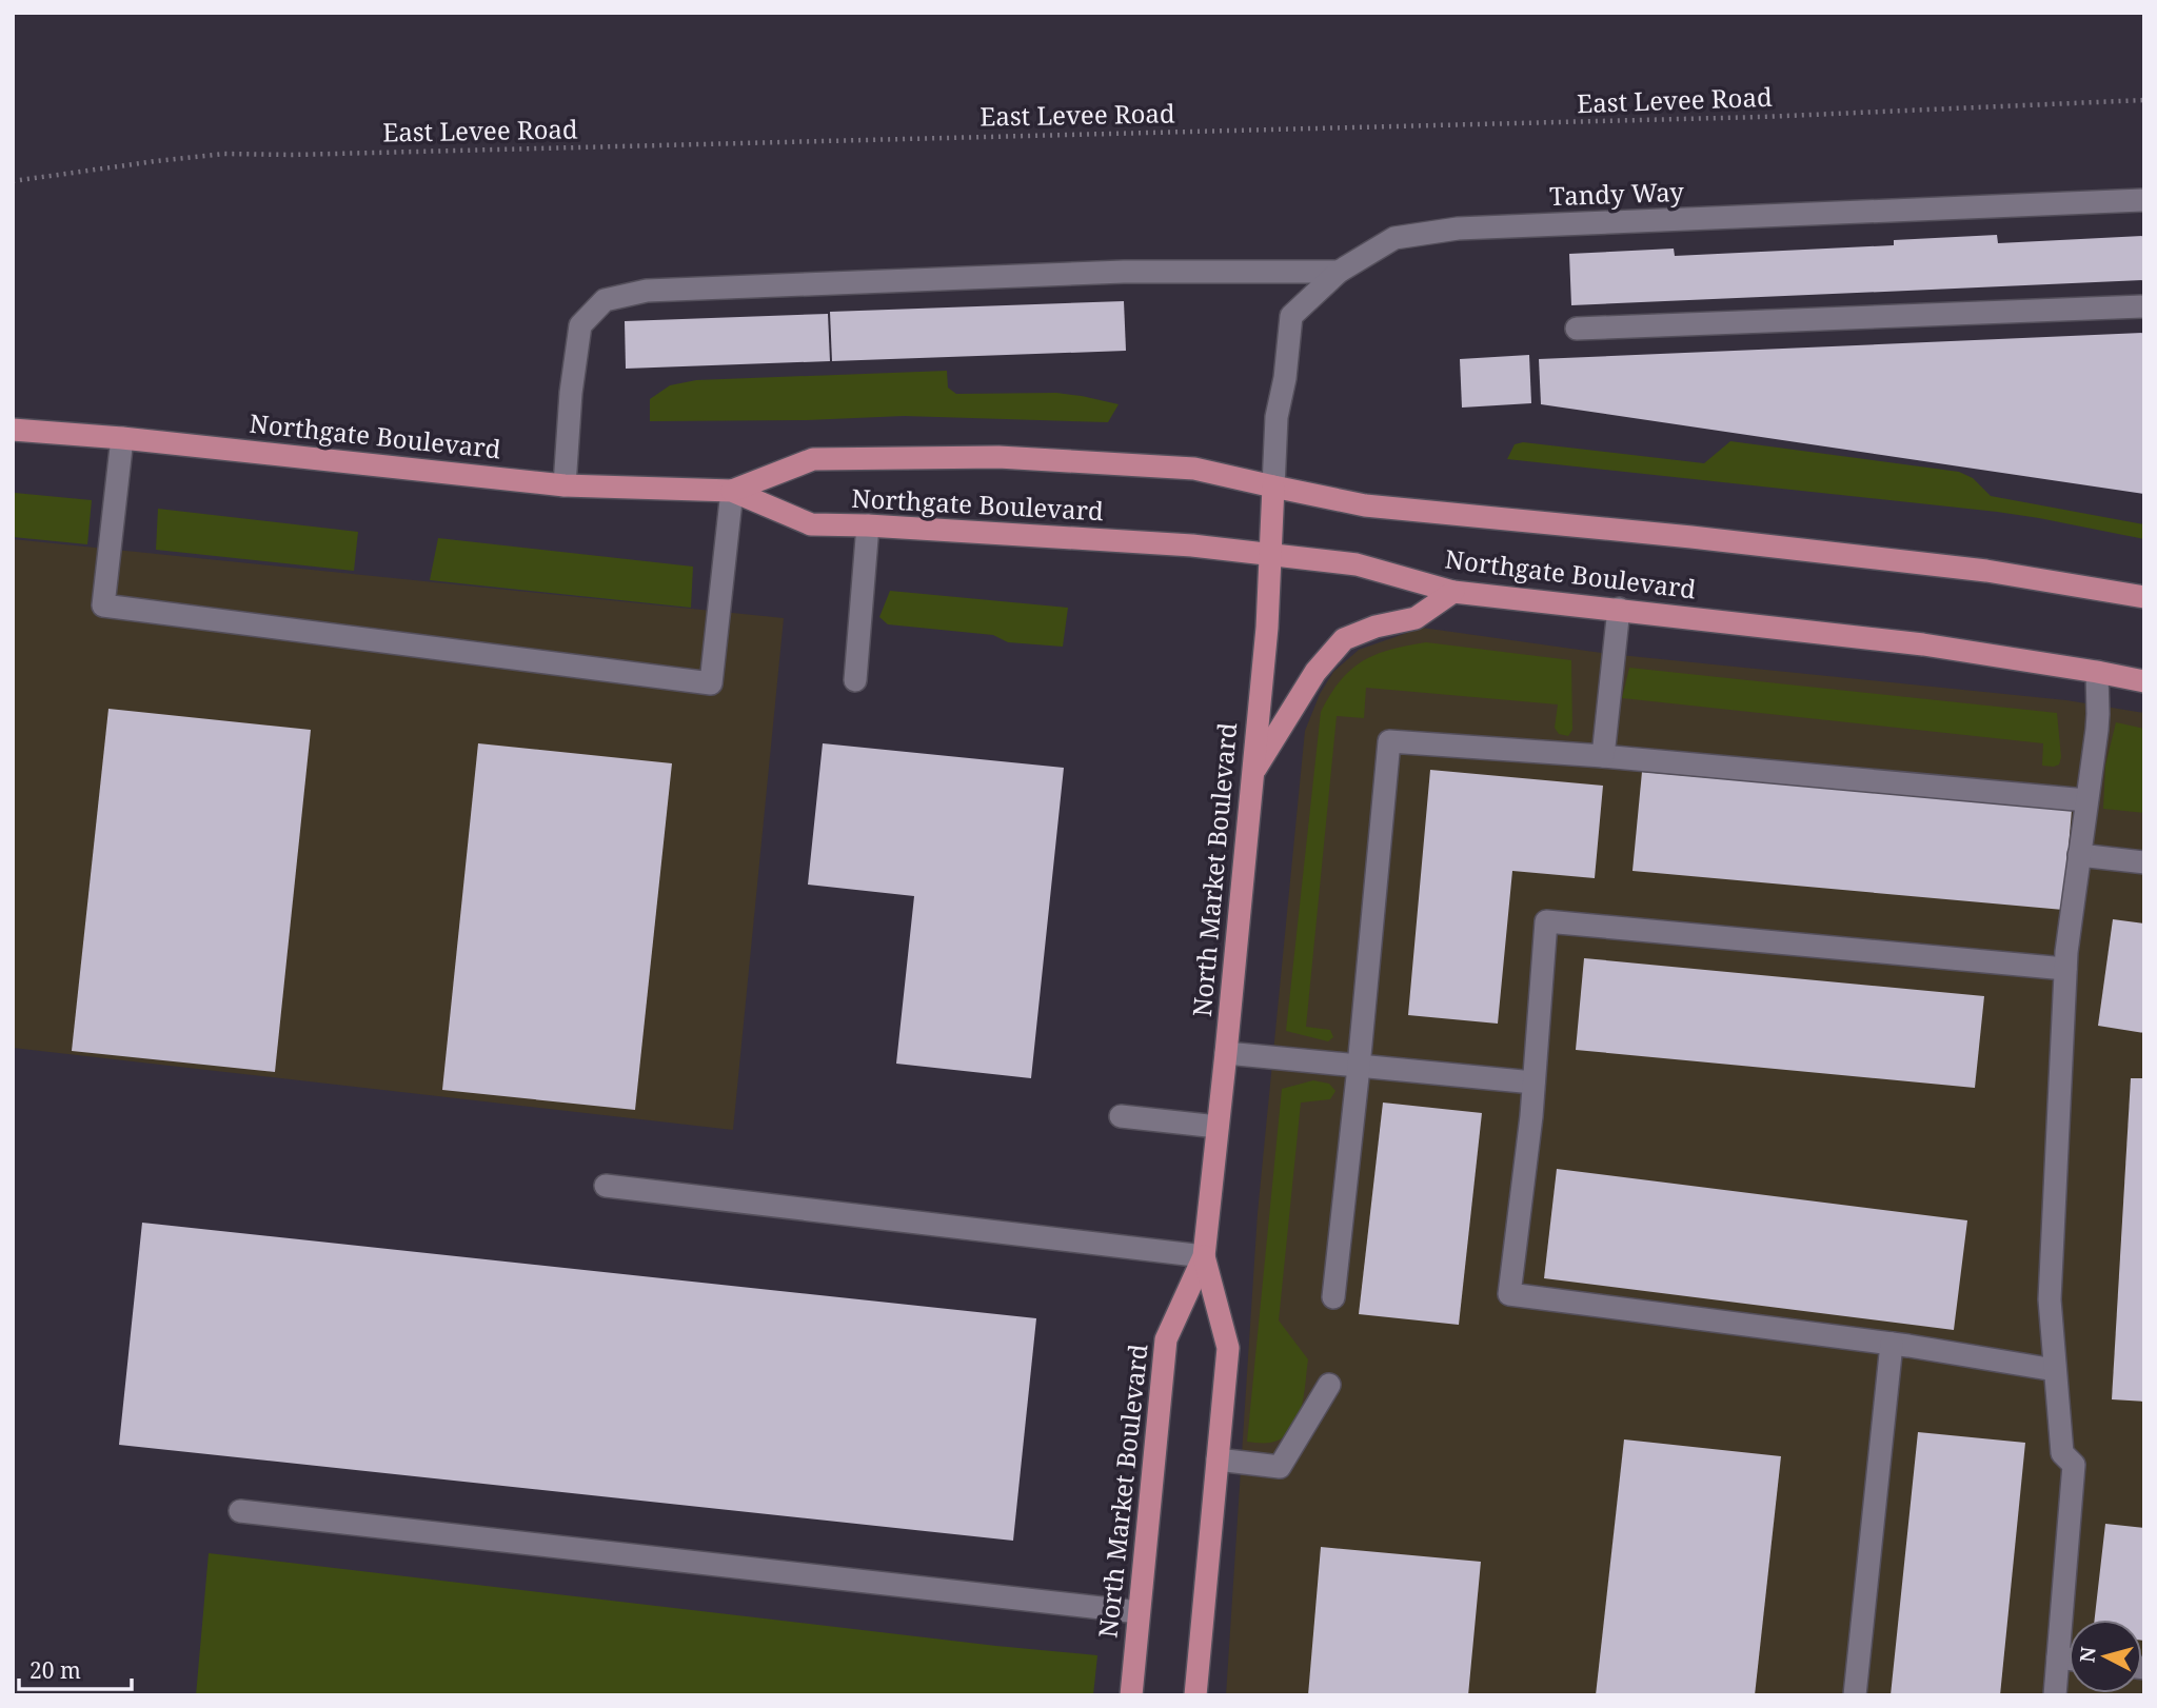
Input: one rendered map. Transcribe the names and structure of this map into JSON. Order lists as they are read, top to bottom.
{
  "streets": {
    "main road": ["Northgate Boulevard", "North Market Boulevard"],
    "street": ["Tandy Way"],
    "path": ["East Levee Road"]
  },
  "crossings": [
    ["Tandy Way", "Northgate Boulevard"],
    ["Tandy Way", "North Market Boulevard"],
    ["Northgate Boulevard", "North Market Boulevard"]
  ],
  "scale_bar": "20 m",
  "north": "left"
}
